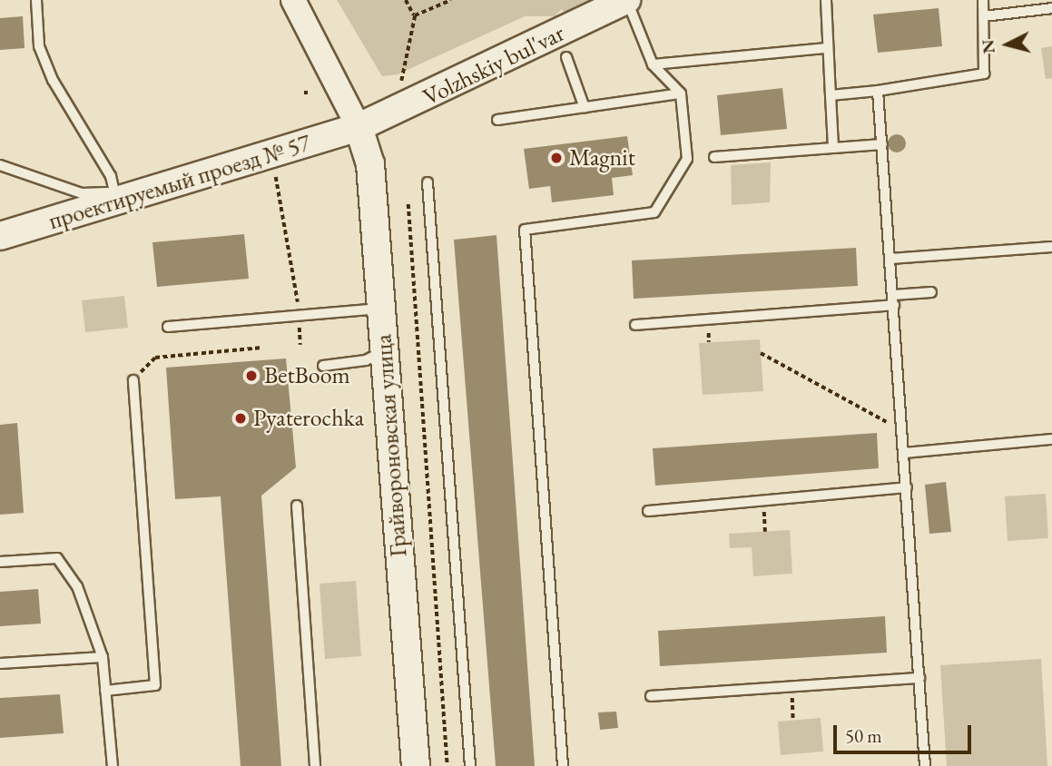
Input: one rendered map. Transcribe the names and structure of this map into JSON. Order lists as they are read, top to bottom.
{
  "streets": {
    "main road": ["Volzhskiy bul'var", "проектируемый проезд № 57", "Грайвороновская улица"]
  },
  "crossings": [
    ["Volzhskiy bul'var", "проектируемый проезд № 57"],
    ["Volzhskiy bul'var", "Грайвороновская улица"],
    ["проектируемый проезд № 57", "Грайвороновская улица"]
  ],
  "places": ["Magnit", "BetBoom", "Pyaterochka"],
  "scale_bar": "50 m",
  "north": "left"
}
